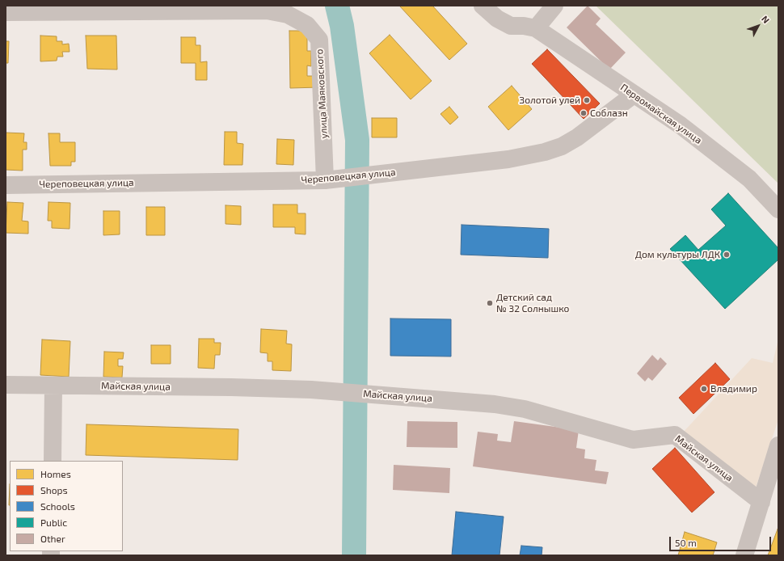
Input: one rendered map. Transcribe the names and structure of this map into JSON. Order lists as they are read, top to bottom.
{
  "streets": {
    "street": [
      "улица Маяковского",
      "Первомайская улица",
      "Череповецкая улица",
      "Майская улица"
    ]
  },
  "crossings": [
    ["улица Маяковского", "Череповецкая улица"],
    ["Первомайская улица", "Череповецкая улица"]
  ],
  "places": [
    "Золотой улей",
    "Соблазн",
    "Дом культуры ЛДК",
    "Детский сад № 32 Солнышко",
    "Владимир"
  ],
  "legend": [
    "Homes",
    "Shops",
    "Schools",
    "Public",
    "Other"
  ],
  "scale_bar": "50 m",
  "north": "top right"
}
